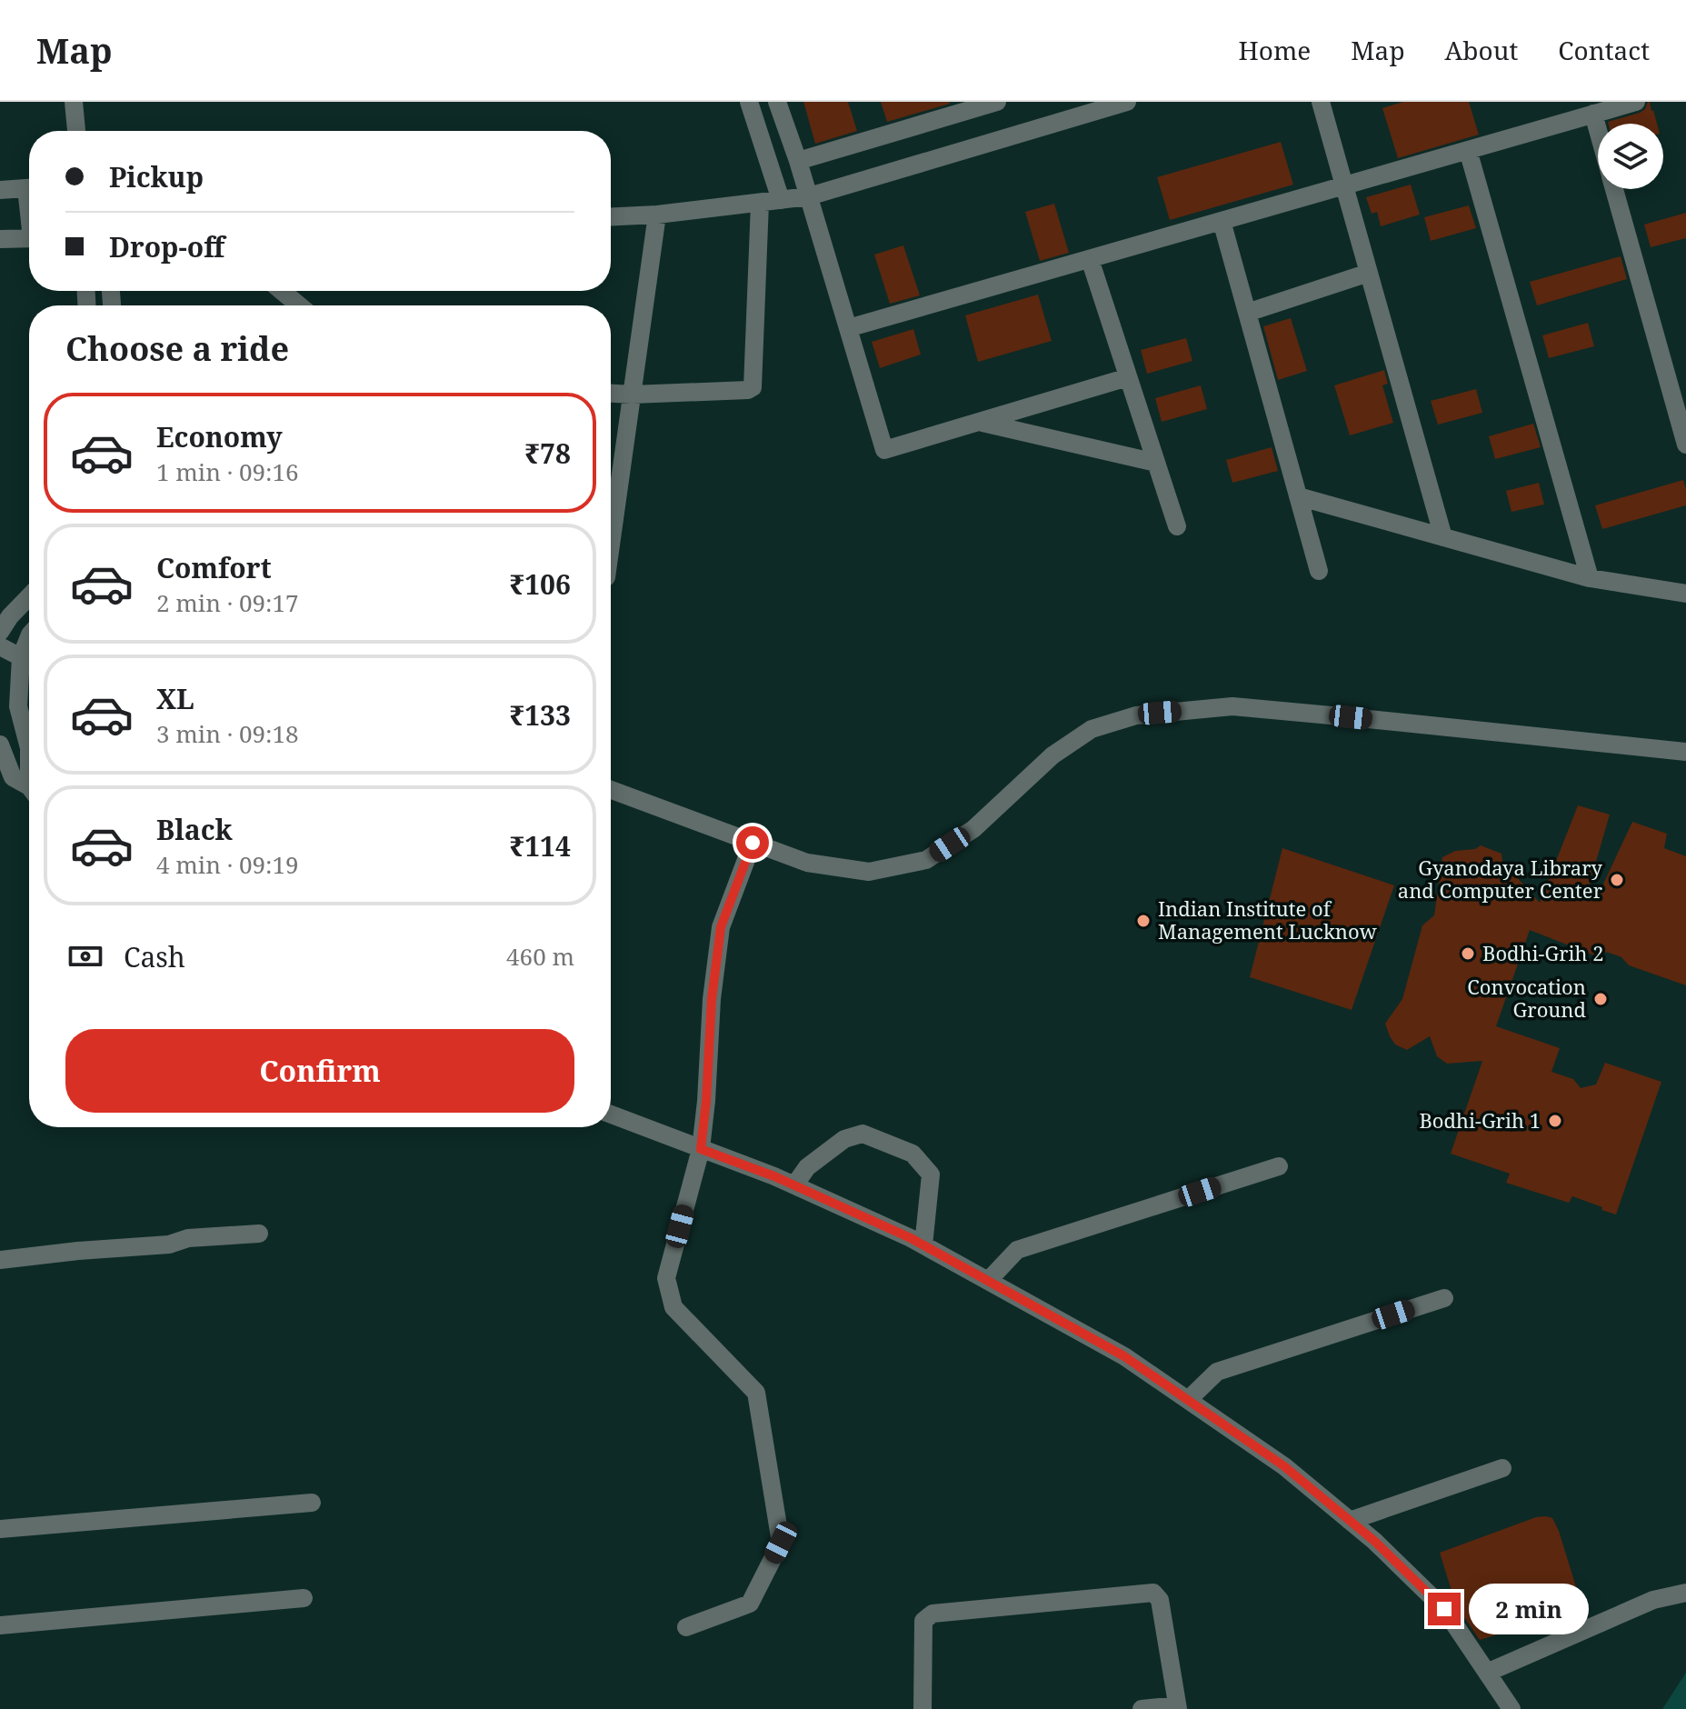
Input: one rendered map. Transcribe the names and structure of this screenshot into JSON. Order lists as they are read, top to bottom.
{
  "places": [
    "Gyanodaya Library and Computer Center",
    "Indian Institute of Management Lucknow",
    "Bodhi-Grih 2",
    "Convocation Ground",
    "Bodhi-Grih 1"
  ],
  "page": {
    "header": "Map",
    "nav": [
      "Home",
      "Map",
      "About",
      "Contact"
    ],
    "banner": ["Pickup", "Drop-off"],
    "heading": "Choose a ride",
    "list": [
      {
        "name": "Economy",
        "note": "1 min · 09:16",
        "value": "₹78"
      },
      {
        "name": "Comfort",
        "note": "2 min · 09:17",
        "value": "₹106"
      },
      {
        "name": "XL",
        "note": "3 min · 09:18",
        "value": "₹133"
      },
      {
        "name": "Black",
        "note": "4 min · 09:19",
        "value": "₹114"
      }
    ],
    "pay": ["Cash", "460 m"],
    "buttons": "Confirm",
    "bubble": "2 min"
  }
}
